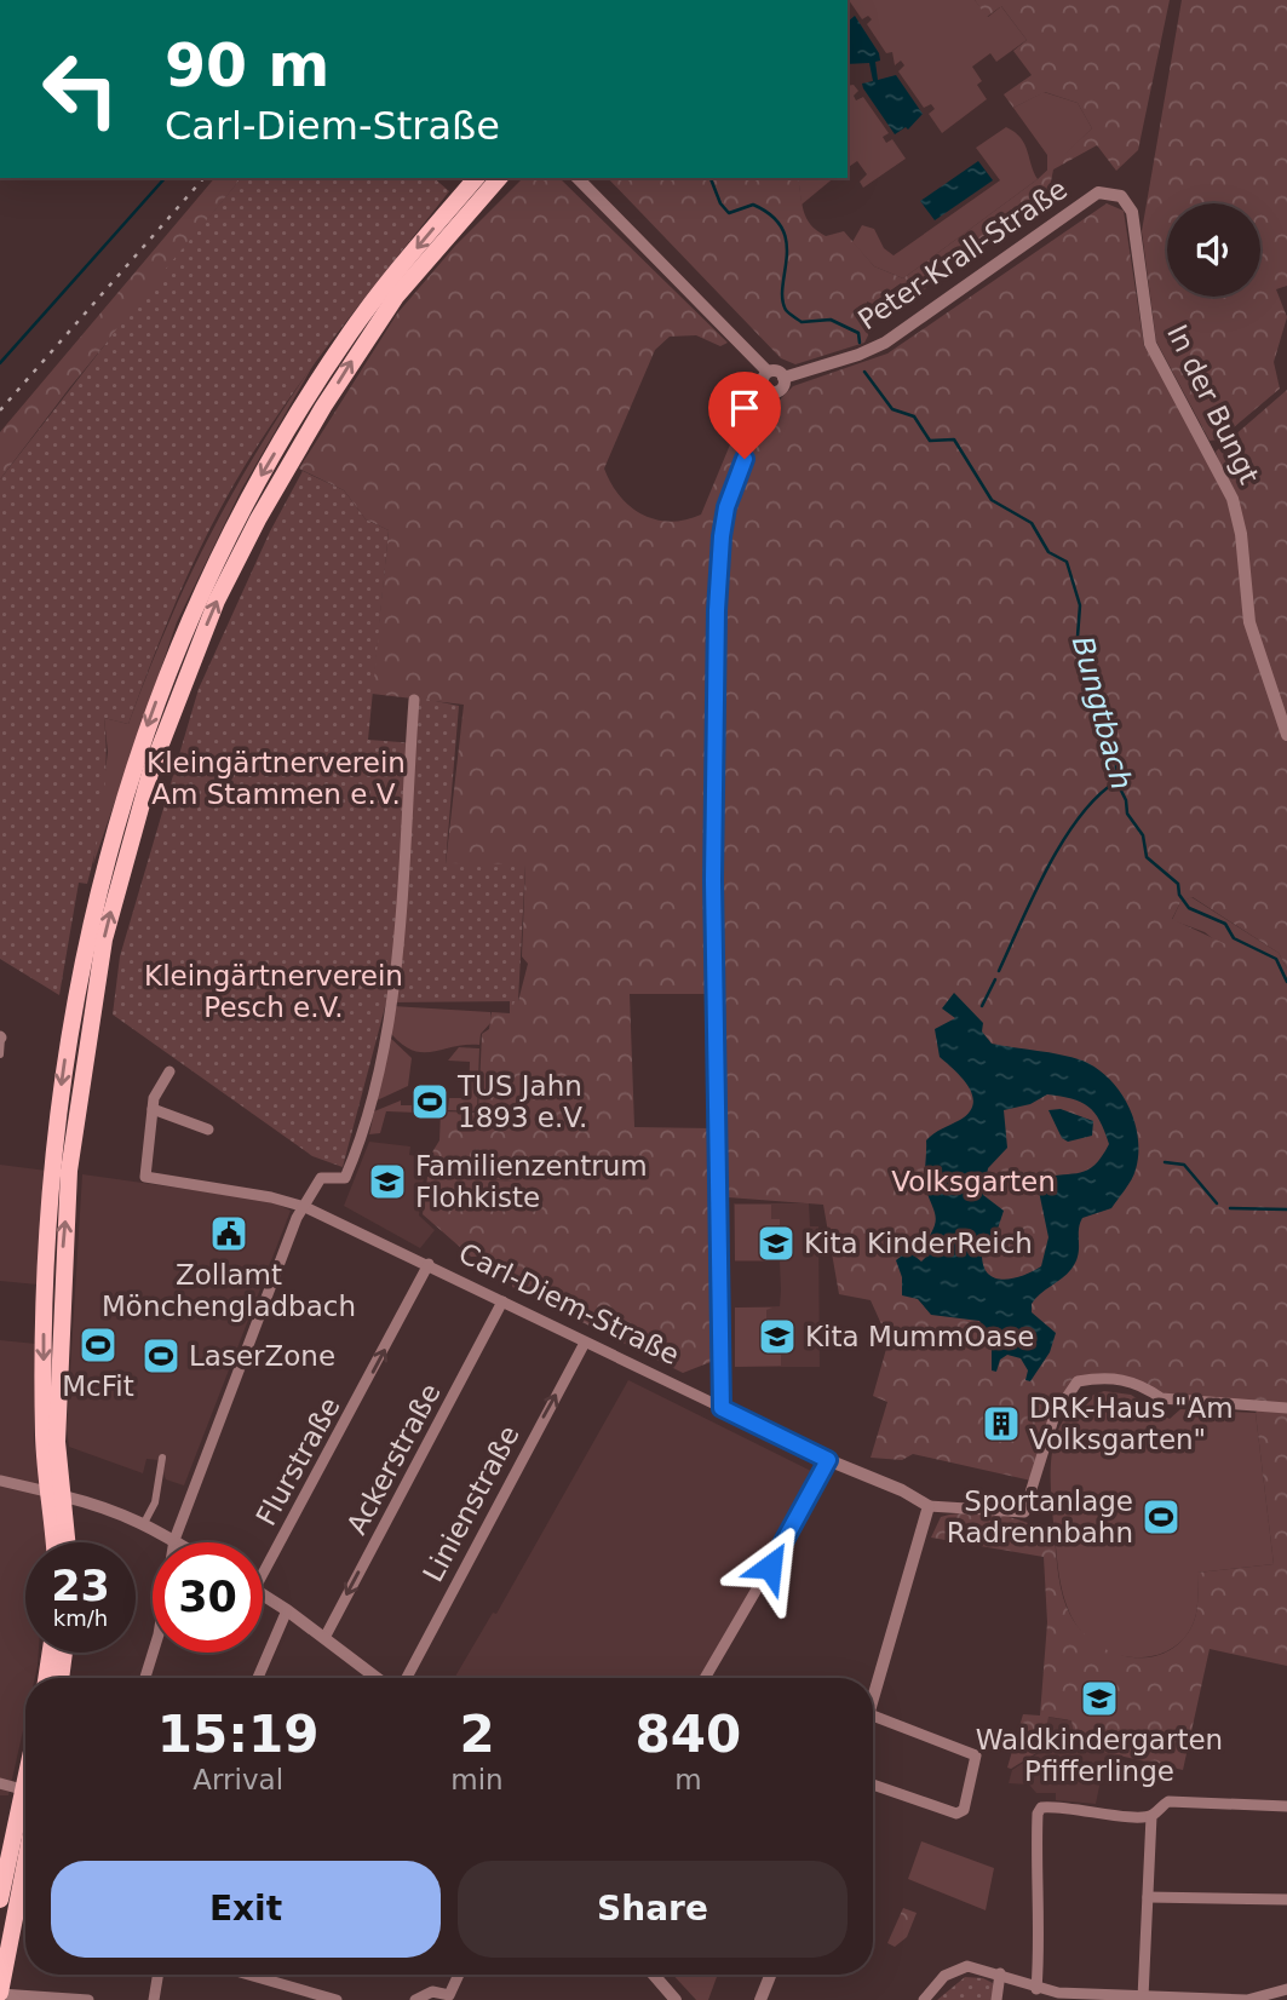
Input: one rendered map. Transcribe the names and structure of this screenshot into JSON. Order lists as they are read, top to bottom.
{
  "streets": {
    "street": [
      "Peter-Krall-Straße",
      "In der Bungt",
      "Carl-Diem-Straße",
      "Ackerstraße",
      "Flurstraße",
      "Linienstraße"
    ]
  },
  "crossings": [
    ["Peter-Krall-Straße", "In der Bungt"],
    ["Carl-Diem-Straße", "Ackerstraße"],
    ["Carl-Diem-Straße", "Flurstraße"],
    ["Carl-Diem-Straße", "Linienstraße"]
  ],
  "one_way": ["Ackerstraße", "Flurstraße", "Linienstraße"],
  "water": ["Bungtbach"],
  "parks": ["Kleingärtnerverein Am Stammen e.V.", "Kleingärtnerverein Pesch e.V.", "Volksgarten"],
  "places": {
    "sports": [
      "TUS Jahn 1893 e.V.",
      "McFit",
      "LaserZone",
      "Sportanlage Radrennbahn"
    ],
    "school or university": [
      "Familienzentrum Flohkiste",
      "Kita KinderReich",
      "Kita MummOase",
      "Waldkindergarten Pfifferlinge"
    ],
    "public building": ["Zollamt Mönchengladbach"],
    "building": ["DRK-Haus \"Am Volksgarten\""]
  },
  "page": {
    "turn": ["90 m", "Carl-Diem-Straße"],
    "speed": "23 km/h",
    "limit": "30",
    "eta": [
      "15:19",
      "Arrival",
      "2",
      "min",
      "840",
      "m"
    ],
    "buttons": ["Exit", "Share"]
  }
}
